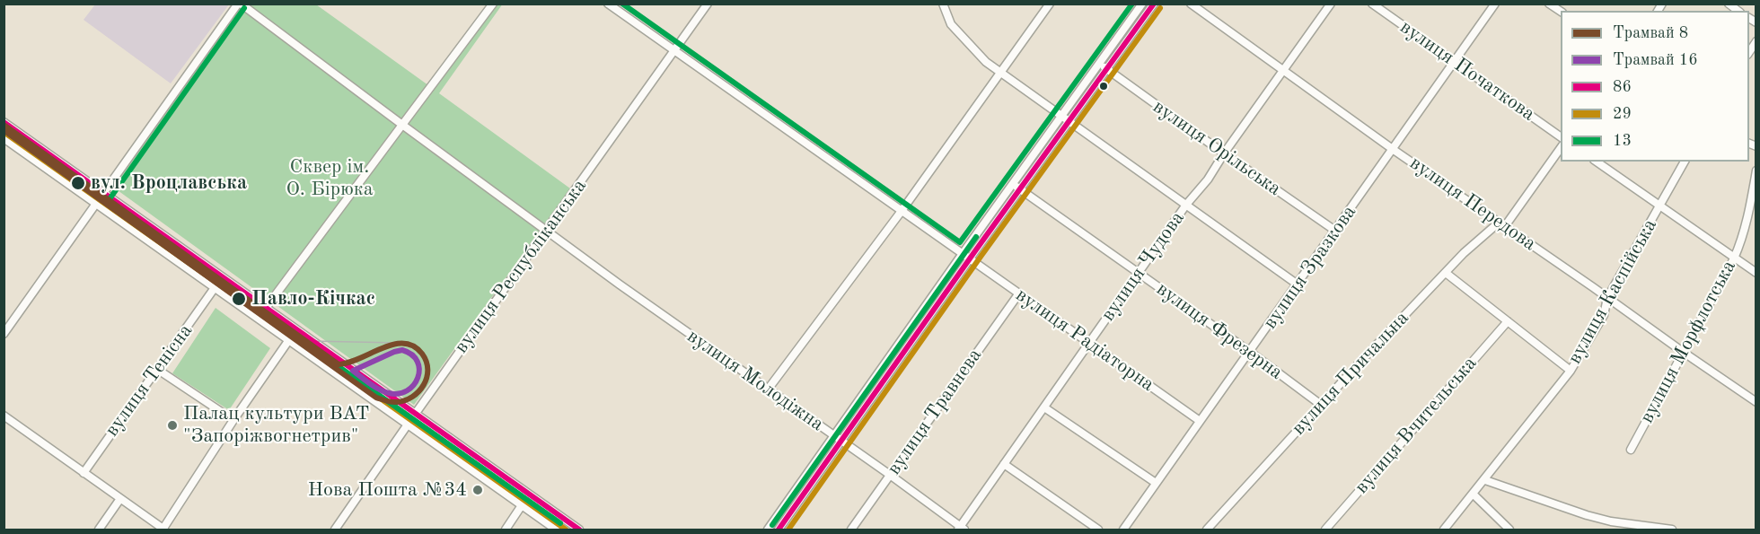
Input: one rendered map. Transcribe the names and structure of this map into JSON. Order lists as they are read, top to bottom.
{
  "streets": {
    "street": [
      "вулиця Початкова",
      "вулиця Орільська",
      "вулиця Передова",
      "вулиця Республіканська",
      "вулиця Чудова",
      "вулиця Зразкова",
      "вулиця Каспійська",
      "вулиця Фрезерна",
      "вулиця Радіаторна",
      "вулиця Морфлотська",
      "вулиця Причальна",
      "вулиця Тенісна",
      "вулиця Молодіжна",
      "вулиця Травнева",
      "вулиця Вчительська"
    ]
  },
  "crossings": [
    ["вулиця Початкова", "вулиця Зразкова"],
    ["вулиця Орільська", "вулиця Чудова"],
    ["вулиця Орільська", "вулиця Зразкова"],
    ["вулиця Передова", "вулиця Чудова"],
    ["вулиця Передова", "вулиця Зразкова"],
    ["вулиця Передова", "вулиця Каспійська"],
    ["вулиця Передова", "вулиця Морфлотська"],
    ["вулиця Передова", "вулиця Причальна"],
    ["вулиця Республіканська", "вулиця Молодіжна"],
    ["вулиця Чудова", "вулиця Фрезерна"],
    ["вулиця Чудова", "вулиця Радіаторна"],
    ["вулиця Чудова", "вулиця Молодіжна"],
    ["вулиця Зразкова", "вулиця Фрезерна"],
    ["вулиця Зразкова", "вулиця Радіаторна"],
    ["вулиця Фрезерна", "вулиця Причальна"],
    ["вулиця Радіаторна", "вулиця Травнева"],
    ["вулиця Молодіжна", "вулиця Травнева"]
  ],
  "parks": ["Сквер ім. О. Бірюка"],
  "places": [
    "вул. Вроцлавська",
    "Павло-Кічкас",
    "Палац культури ВАТ \"Запоріжвогнетрив\"",
    "Нова Пошта №34"
  ],
  "lines": [
    "transit line 86",
    "transit line 13",
    "transit line 29",
    "tram line 8",
    "tram line 16"
  ],
  "legend": [
    "Трамвай 8",
    "Трамвай 16",
    "86",
    "29",
    "13"
  ]
}
